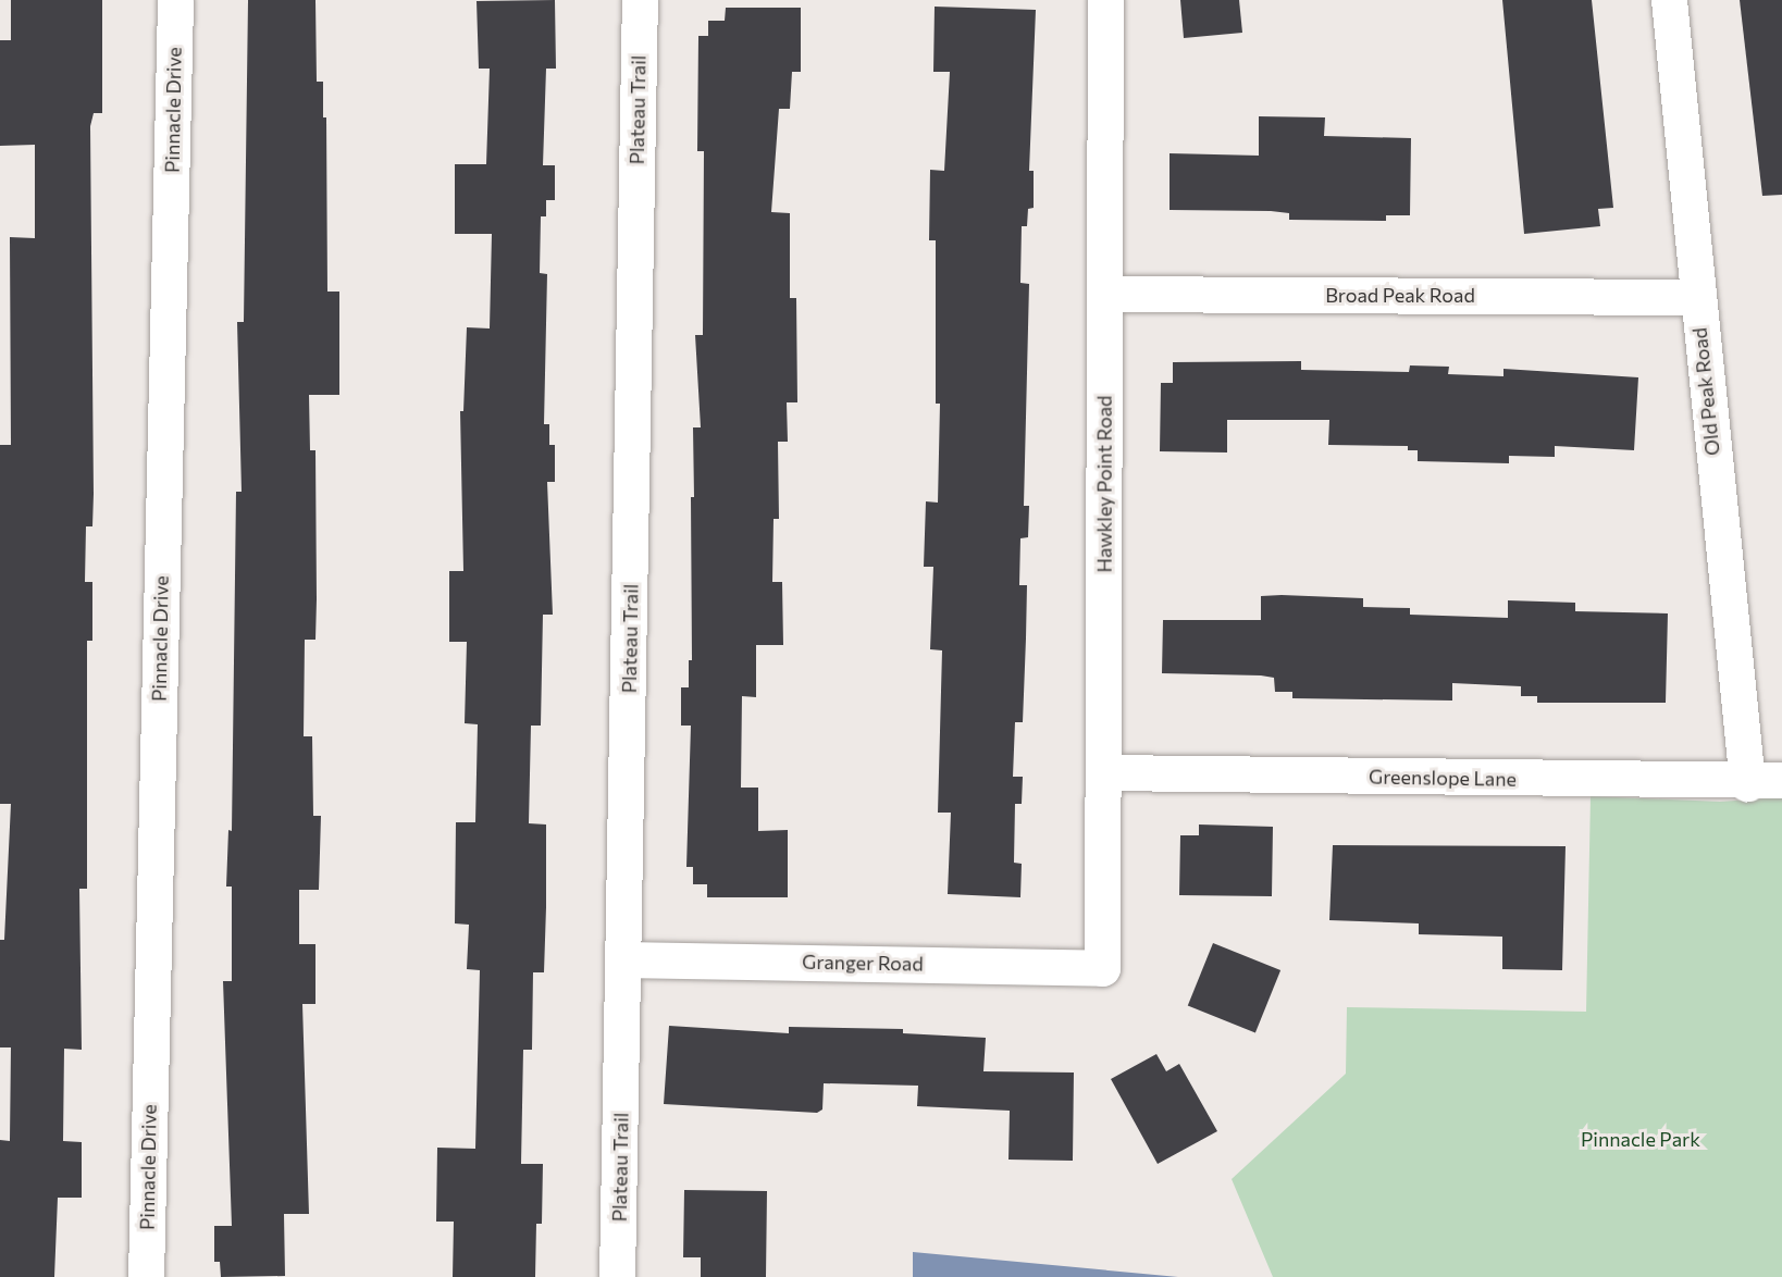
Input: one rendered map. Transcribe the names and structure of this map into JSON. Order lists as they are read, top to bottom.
{
  "streets": {
    "street": [
      "Pinnacle Drive",
      "Plateau Trail",
      "Broad Peak Road",
      "Old Peak Road",
      "Hawkley Point Road",
      "Greenslope Lane",
      "Granger Road"
    ]
  },
  "crossings": [
    ["Plateau Trail", "Granger Road"],
    ["Broad Peak Road", "Old Peak Road"],
    ["Broad Peak Road", "Hawkley Point Road"],
    ["Old Peak Road", "Greenslope Lane"],
    ["Hawkley Point Road", "Greenslope Lane"],
    ["Hawkley Point Road", "Granger Road"]
  ],
  "parks": ["Pinnacle Park"]
}
